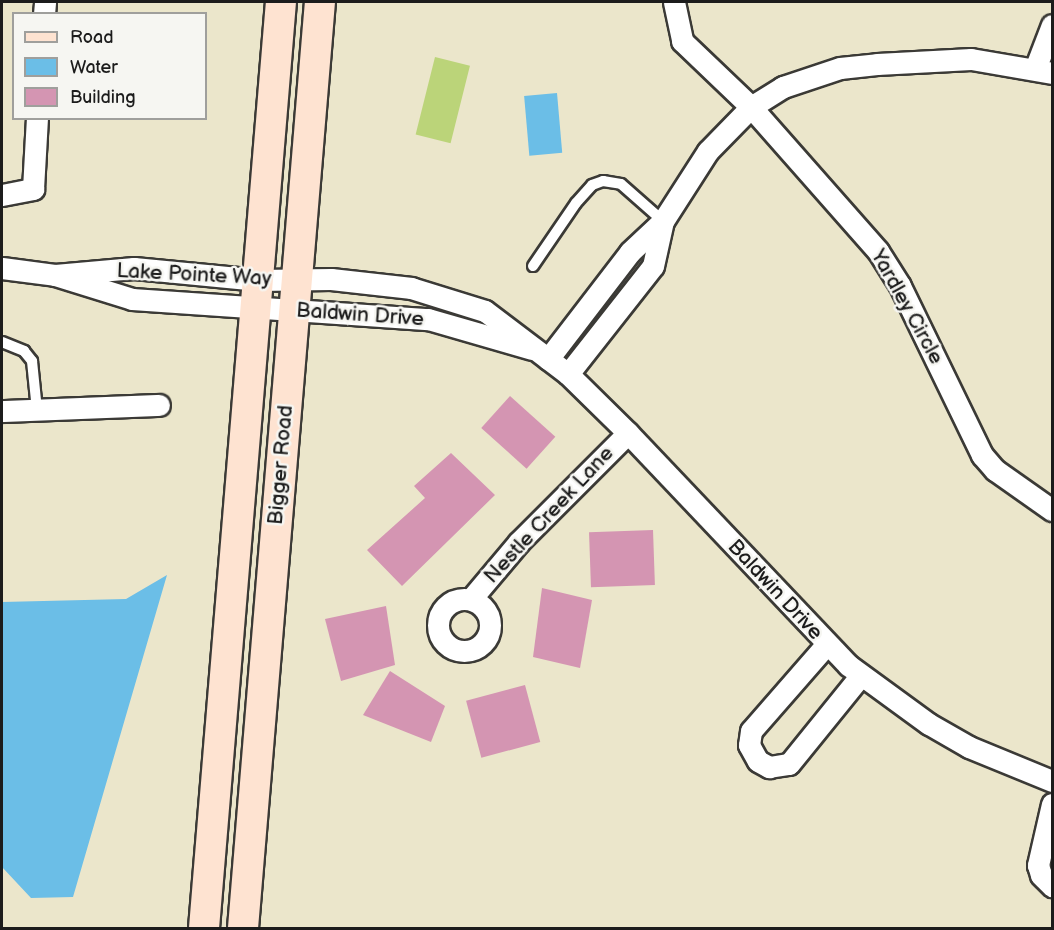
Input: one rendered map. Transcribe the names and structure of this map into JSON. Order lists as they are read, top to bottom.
{
  "streets": {
    "street": [
      "Lake Pointe Way",
      "Yardley Circle",
      "Baldwin Drive",
      "Bigger Road",
      "Nestle Creek Lane"
    ]
  },
  "crossings": [
    ["Lake Pointe Way", "Baldwin Drive"],
    ["Lake Pointe Way", "Bigger Road"],
    ["Baldwin Drive", "Bigger Road"],
    ["Baldwin Drive", "Nestle Creek Lane"]
  ],
  "legend": ["Road", "Water", "Building"]
}
